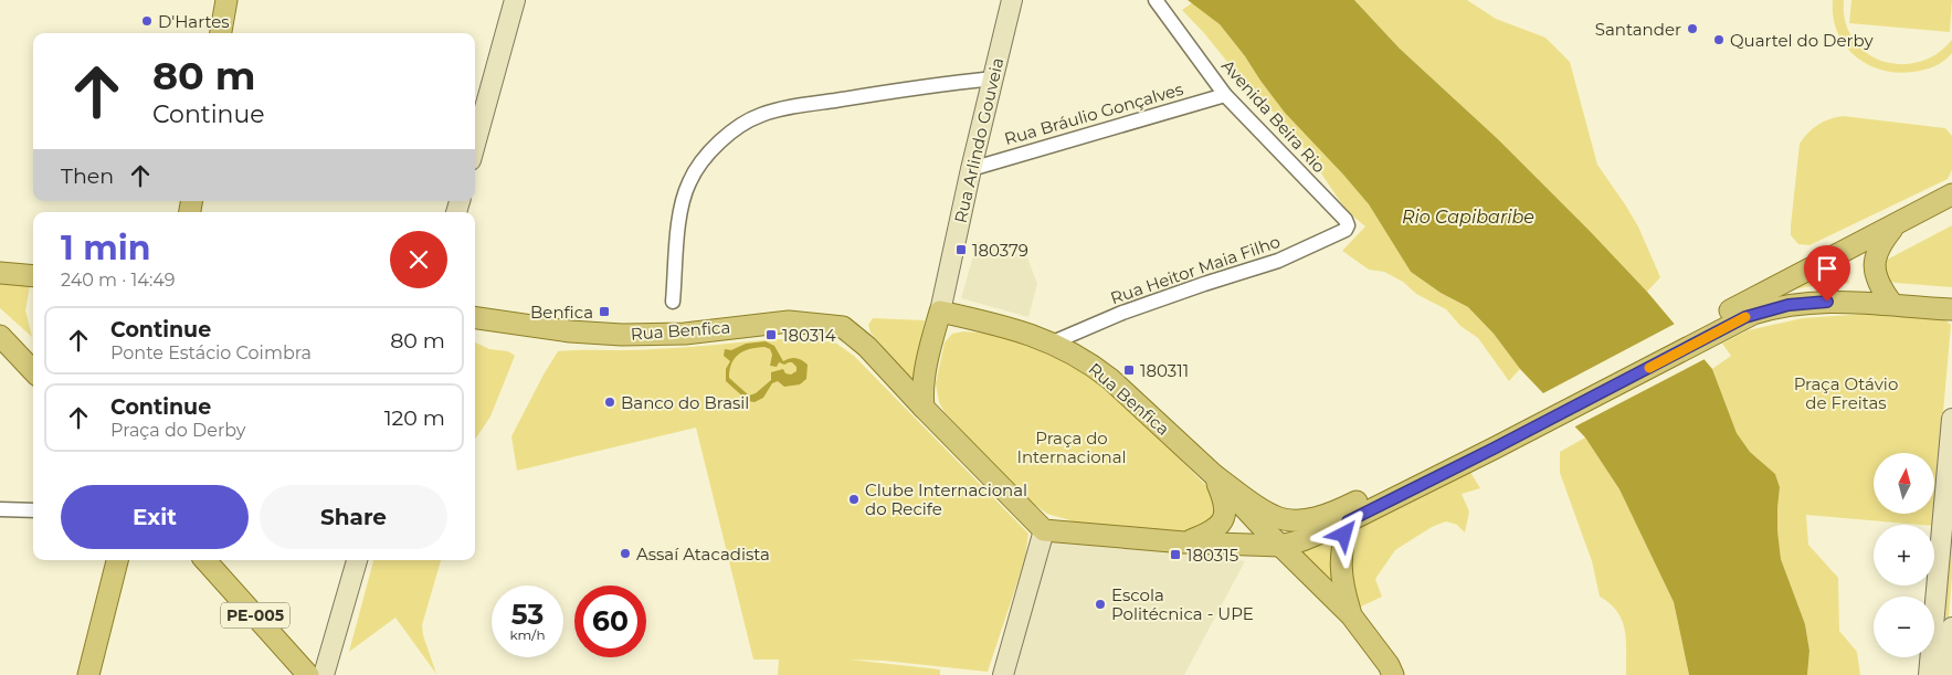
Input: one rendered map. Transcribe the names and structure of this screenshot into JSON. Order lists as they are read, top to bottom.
{
  "streets": {
    "main road": ["Rua Arlindo Gouveia", "Rua Benfica", "PE-005"],
    "street": ["Rua Bráulio Gonçalves", "Avenida Beira Rio", "Rua Heitor Maia Filho"]
  },
  "crossings": [
    ["Rua Bráulio Gonçalves", "Avenida Beira Rio"],
    ["Rua Bráulio Gonçalves", "Rua Arlindo Gouveia"],
    ["Avenida Beira Rio", "Rua Heitor Maia Filho"],
    ["Rua Arlindo Gouveia", "Rua Benfica"],
    ["Rua Heitor Maia Filho", "Rua Benfica"]
  ],
  "water": ["Rio Capibaribe"],
  "parks": ["Praça Otávio de Freitas", "Praça do Internacional"],
  "places": {
    "other": [
      "D'Hartes",
      "Santander",
      "Quartel do Derby",
      "Banco do Brasil",
      "Clube Internacional do Recife",
      "Assaí Atacadista",
      "Escola Politécnica - UPE"
    ],
    "transit": [
      "180379",
      "Benfica",
      "180314",
      "180311",
      "180315"
    ]
  },
  "north": "top",
  "page": {
    "turn": ["80 m", "Continue"],
    "then": "Then",
    "heading": ["1 min", "240 m · 14:49"],
    "list": [
      {
        "name": "Continue",
        "note": "Ponte Estácio Coimbra",
        "value": "80 m"
      },
      {
        "name": "Continue",
        "note": "Praça do Derby",
        "value": "120 m"
      }
    ],
    "map_buttons": ["+", "−"],
    "buttons": ["Exit", "Share"],
    "speed": "53 km/h",
    "limit": "60"
  }
}
